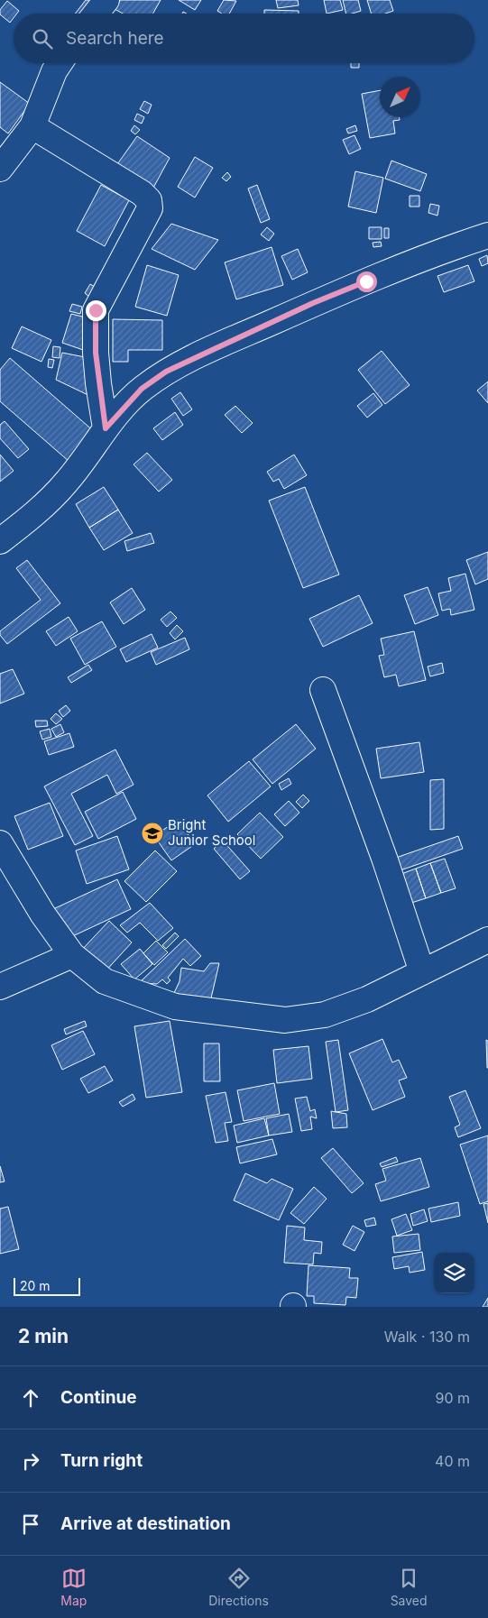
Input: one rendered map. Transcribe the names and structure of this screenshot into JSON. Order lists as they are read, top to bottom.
{
  "places": {
    "school or university": ["Bright Junior School"]
  },
  "scale_bar": "20 m",
  "north": "top right",
  "page": {
    "search": "Search here",
    "scale": "20 m",
    "heading": ["2 min", "Walk · 130 m"],
    "list": [
      ["Continue", "90 m"],
      ["Turn right", "40 m"],
      "Arrive at destination"
    ],
    "nav": ["Map", "Directions", "Saved"]
  }
}
